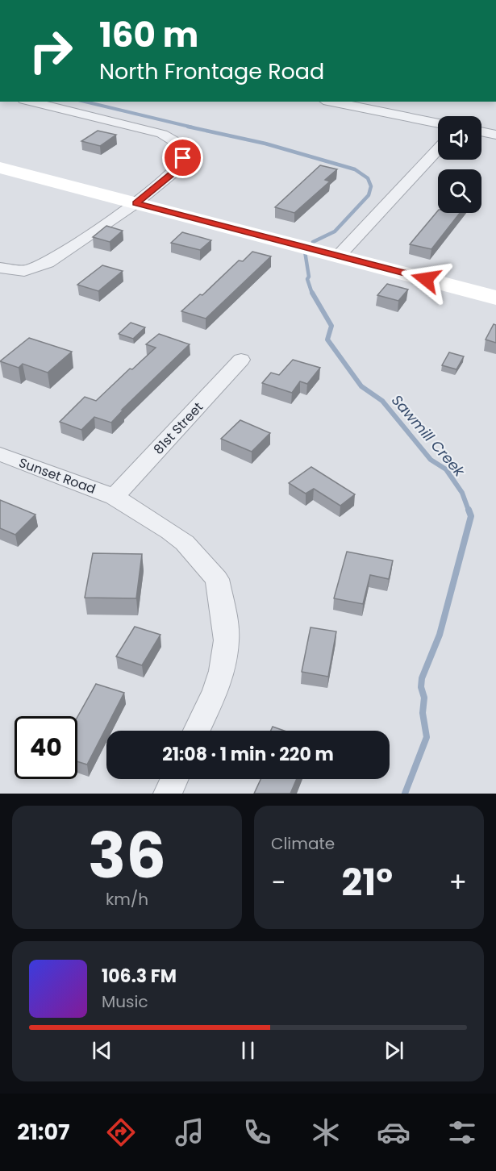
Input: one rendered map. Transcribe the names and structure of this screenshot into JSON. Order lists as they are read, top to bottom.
{
  "streets": {
    "street": ["81st Street", "Sunset Road"]
  },
  "crossings": [
    ["81st Street", "Sunset Road"]
  ],
  "water": ["Sawmill Creek"],
  "page": {
    "turn": ["160 m", "North Frontage Road"],
    "limit": "40",
    "trip": "21:08 · 1 min · 220 m",
    "tile": [
      ["36", "km/h"],
      "Climate"
    ],
    "heat": ["−", "21°", "+"],
    "song": ["106.3 FM", "Music"],
    "tabs": "21:07"
  }
}
